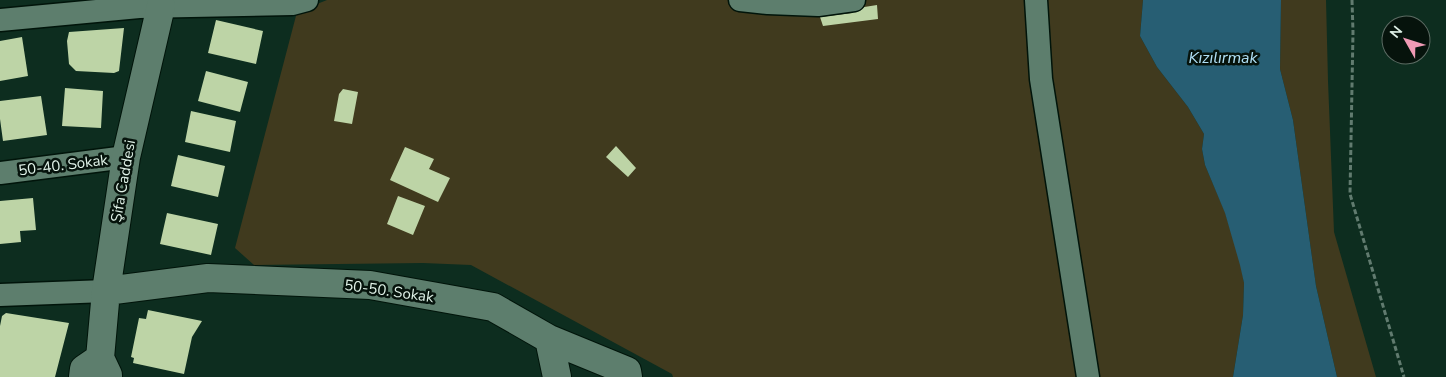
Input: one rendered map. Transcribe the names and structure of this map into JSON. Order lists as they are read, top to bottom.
{
  "streets": {
    "street": ["50-40. Sokak", "Şifa Caddesi", "50-50. Sokak"]
  },
  "crossings": [
    ["50-40. Sokak", "Şifa Caddesi"],
    ["Şifa Caddesi", "50-50. Sokak"]
  ],
  "water": ["Kızılırmak"],
  "north": "top left"
}
